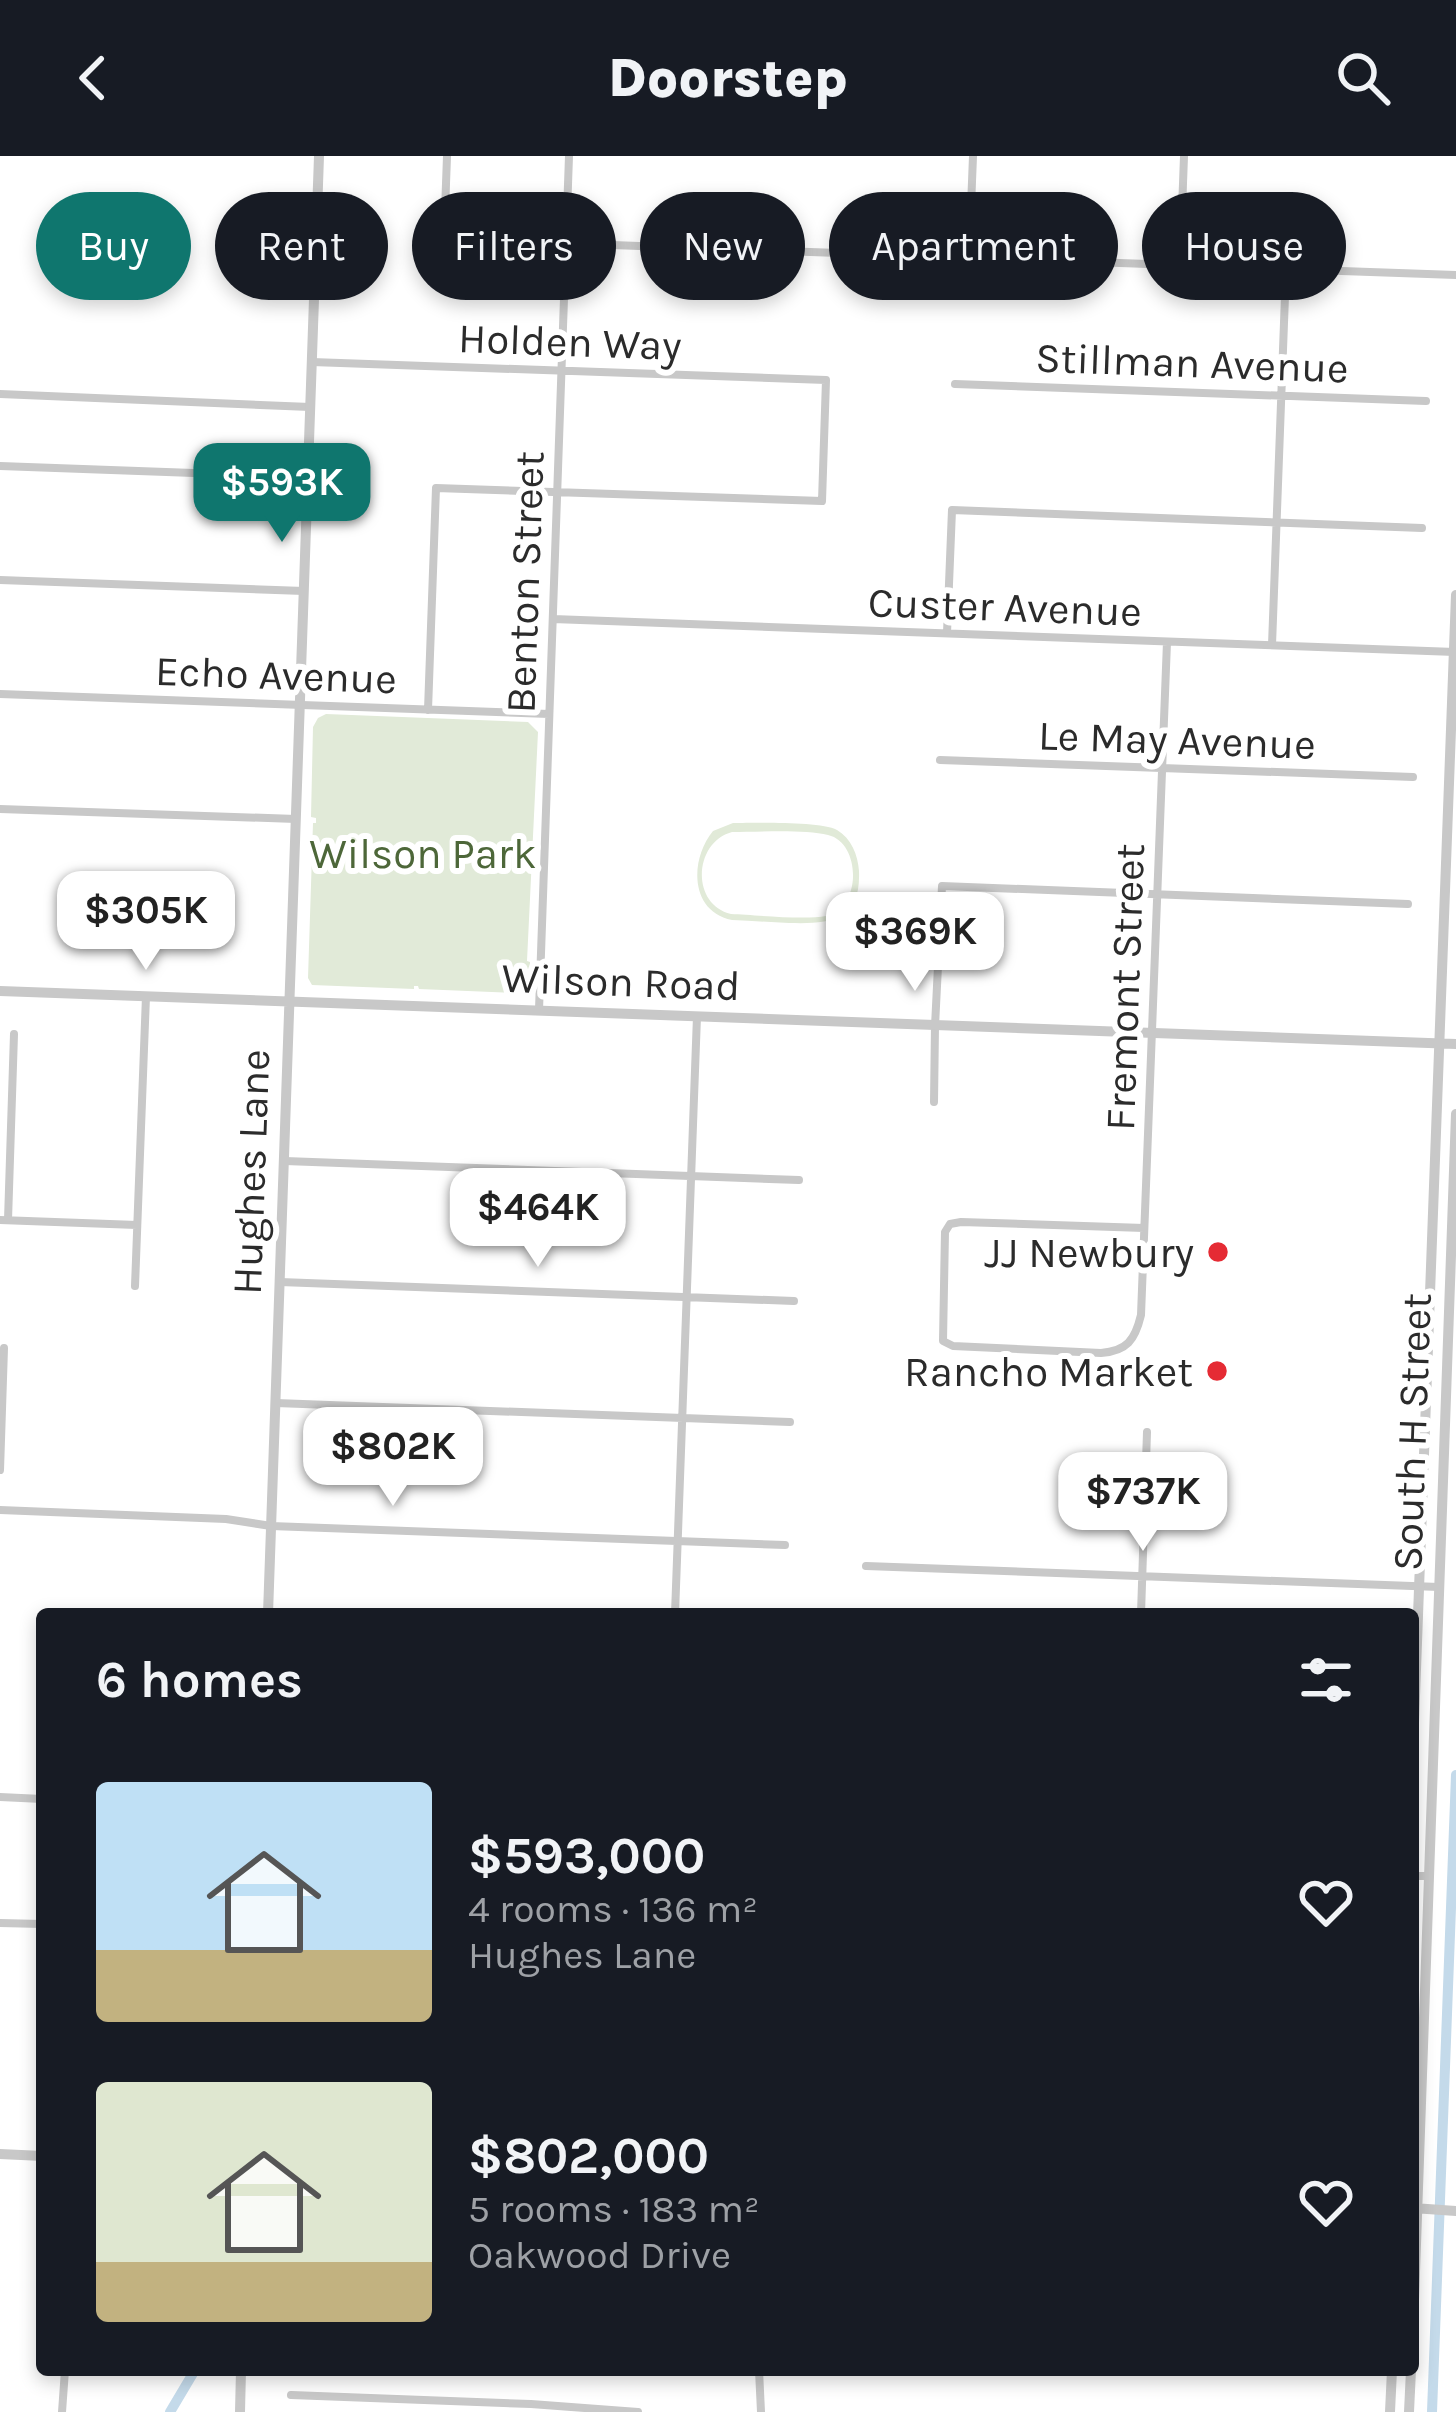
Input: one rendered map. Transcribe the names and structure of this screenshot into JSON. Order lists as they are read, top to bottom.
{
  "streets": {
    "street": [
      "Holden Way",
      "Stillman Avenue",
      "Benton Street",
      "Custer Avenue",
      "Echo Avenue",
      "Le May Avenue",
      "Wilson Road",
      "Fremont Street",
      "Hughes Lane",
      "South H Street"
    ]
  },
  "crossings": [
    ["Holden Way", "Benton Street"],
    ["Holden Way", "Hughes Lane"],
    ["Benton Street", "Custer Avenue"],
    ["Benton Street", "Echo Avenue"],
    ["Benton Street", "Wilson Road"],
    ["Custer Avenue", "Fremont Street"],
    ["Custer Avenue", "South H Street"],
    ["Echo Avenue", "Hughes Lane"],
    ["Le May Avenue", "Fremont Street"],
    ["Wilson Road", "Fremont Street"],
    ["Wilson Road", "Hughes Lane"],
    ["Wilson Road", "South H Street"]
  ],
  "parks": ["Wilson Park"],
  "places": ["JJ Newbury", "Rancho Market"],
  "page": {
    "header": "Doorstep",
    "chip": [
      "Buy",
      "Rent",
      "Filters",
      "New",
      "Apartment",
      "House"
    ],
    "price": [
      "$593K",
      "$305K",
      "$369K",
      "$464K",
      "$802K",
      "$737K"
    ],
    "heading": "6 homes",
    "list": [
      {
        "name": "$593,000",
        "note": "4 rooms · 136 m² · Hughes Lane"
      },
      {
        "name": "$802,000",
        "note": "5 rooms · 183 m² · Oakwood Drive"
      }
    ]
  }
}
